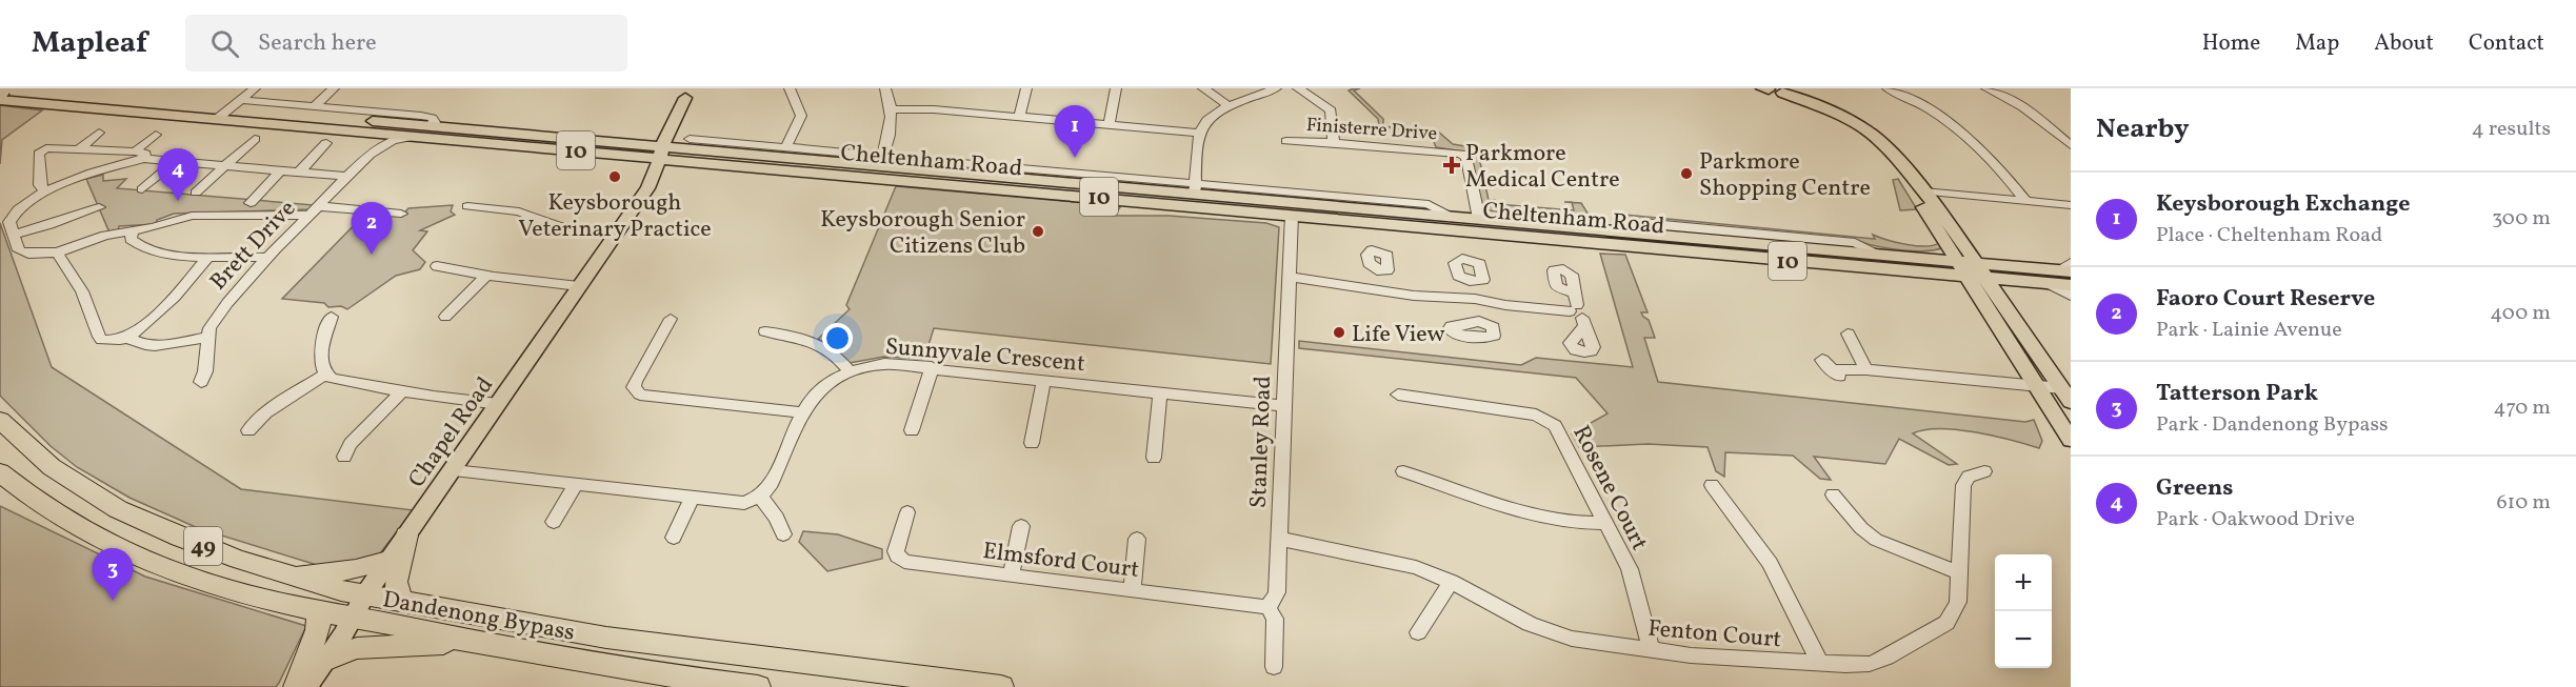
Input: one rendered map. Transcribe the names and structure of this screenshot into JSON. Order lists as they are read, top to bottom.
{
  "streets": {
    "highway": ["49", "Dandenong Bypass"],
    "main road": ["10", "Cheltenham Road", "Chapel Road"],
    "street": [
      "Finisterre Drive",
      "Brett Drive",
      "Sunnyvale Crescent",
      "Stanley Road",
      "Rosene Court",
      "Elmsford Court",
      "Fenton Court"
    ]
  },
  "crossings": [
    ["Finisterre Drive", "Cheltenham Road"],
    ["Cheltenham Road", "Brett Drive"],
    ["Cheltenham Road", "Chapel Road"],
    ["Cheltenham Road", "Stanley Road"],
    ["Sunnyvale Crescent", "Stanley Road"],
    ["Chapel Road", "Dandenong Bypass"],
    ["Stanley Road", "Elmsford Court"],
    ["Stanley Road", "Fenton Court"],
    ["Rosene Court", "Fenton Court"]
  ],
  "places": {
    "health": ["Parkmore Medical Centre"],
    "other": [
      "Parkmore Shopping Centre",
      "Keysborough Veterinary Practice",
      "Keysborough Senior Citizens Club",
      "Life View"
    ]
  },
  "page": {
    "header": "Mapleaf",
    "search": "Search here",
    "nav": [
      "Home",
      "Map",
      "About",
      "Contact"
    ],
    "heading": ["Nearby", "4 results"],
    "pins": [
      "1",
      "4",
      "2",
      "3"
    ],
    "list": [
      {
        "mark": "1",
        "name": "Keysborough Exchange",
        "note": "Place · Cheltenham Road",
        "value": "300 m"
      },
      {
        "mark": "2",
        "name": "Faoro Court Reserve",
        "note": "Park · Lainie Avenue",
        "value": "400 m"
      },
      {
        "mark": "3",
        "name": "Tatterson Park",
        "note": "Park · Dandenong Bypass",
        "value": "470 m"
      },
      {
        "mark": "4",
        "name": "Greens",
        "note": "Park · Oakwood Drive",
        "value": "610 m"
      }
    ],
    "map_buttons": ["+", "−"]
  }
}
